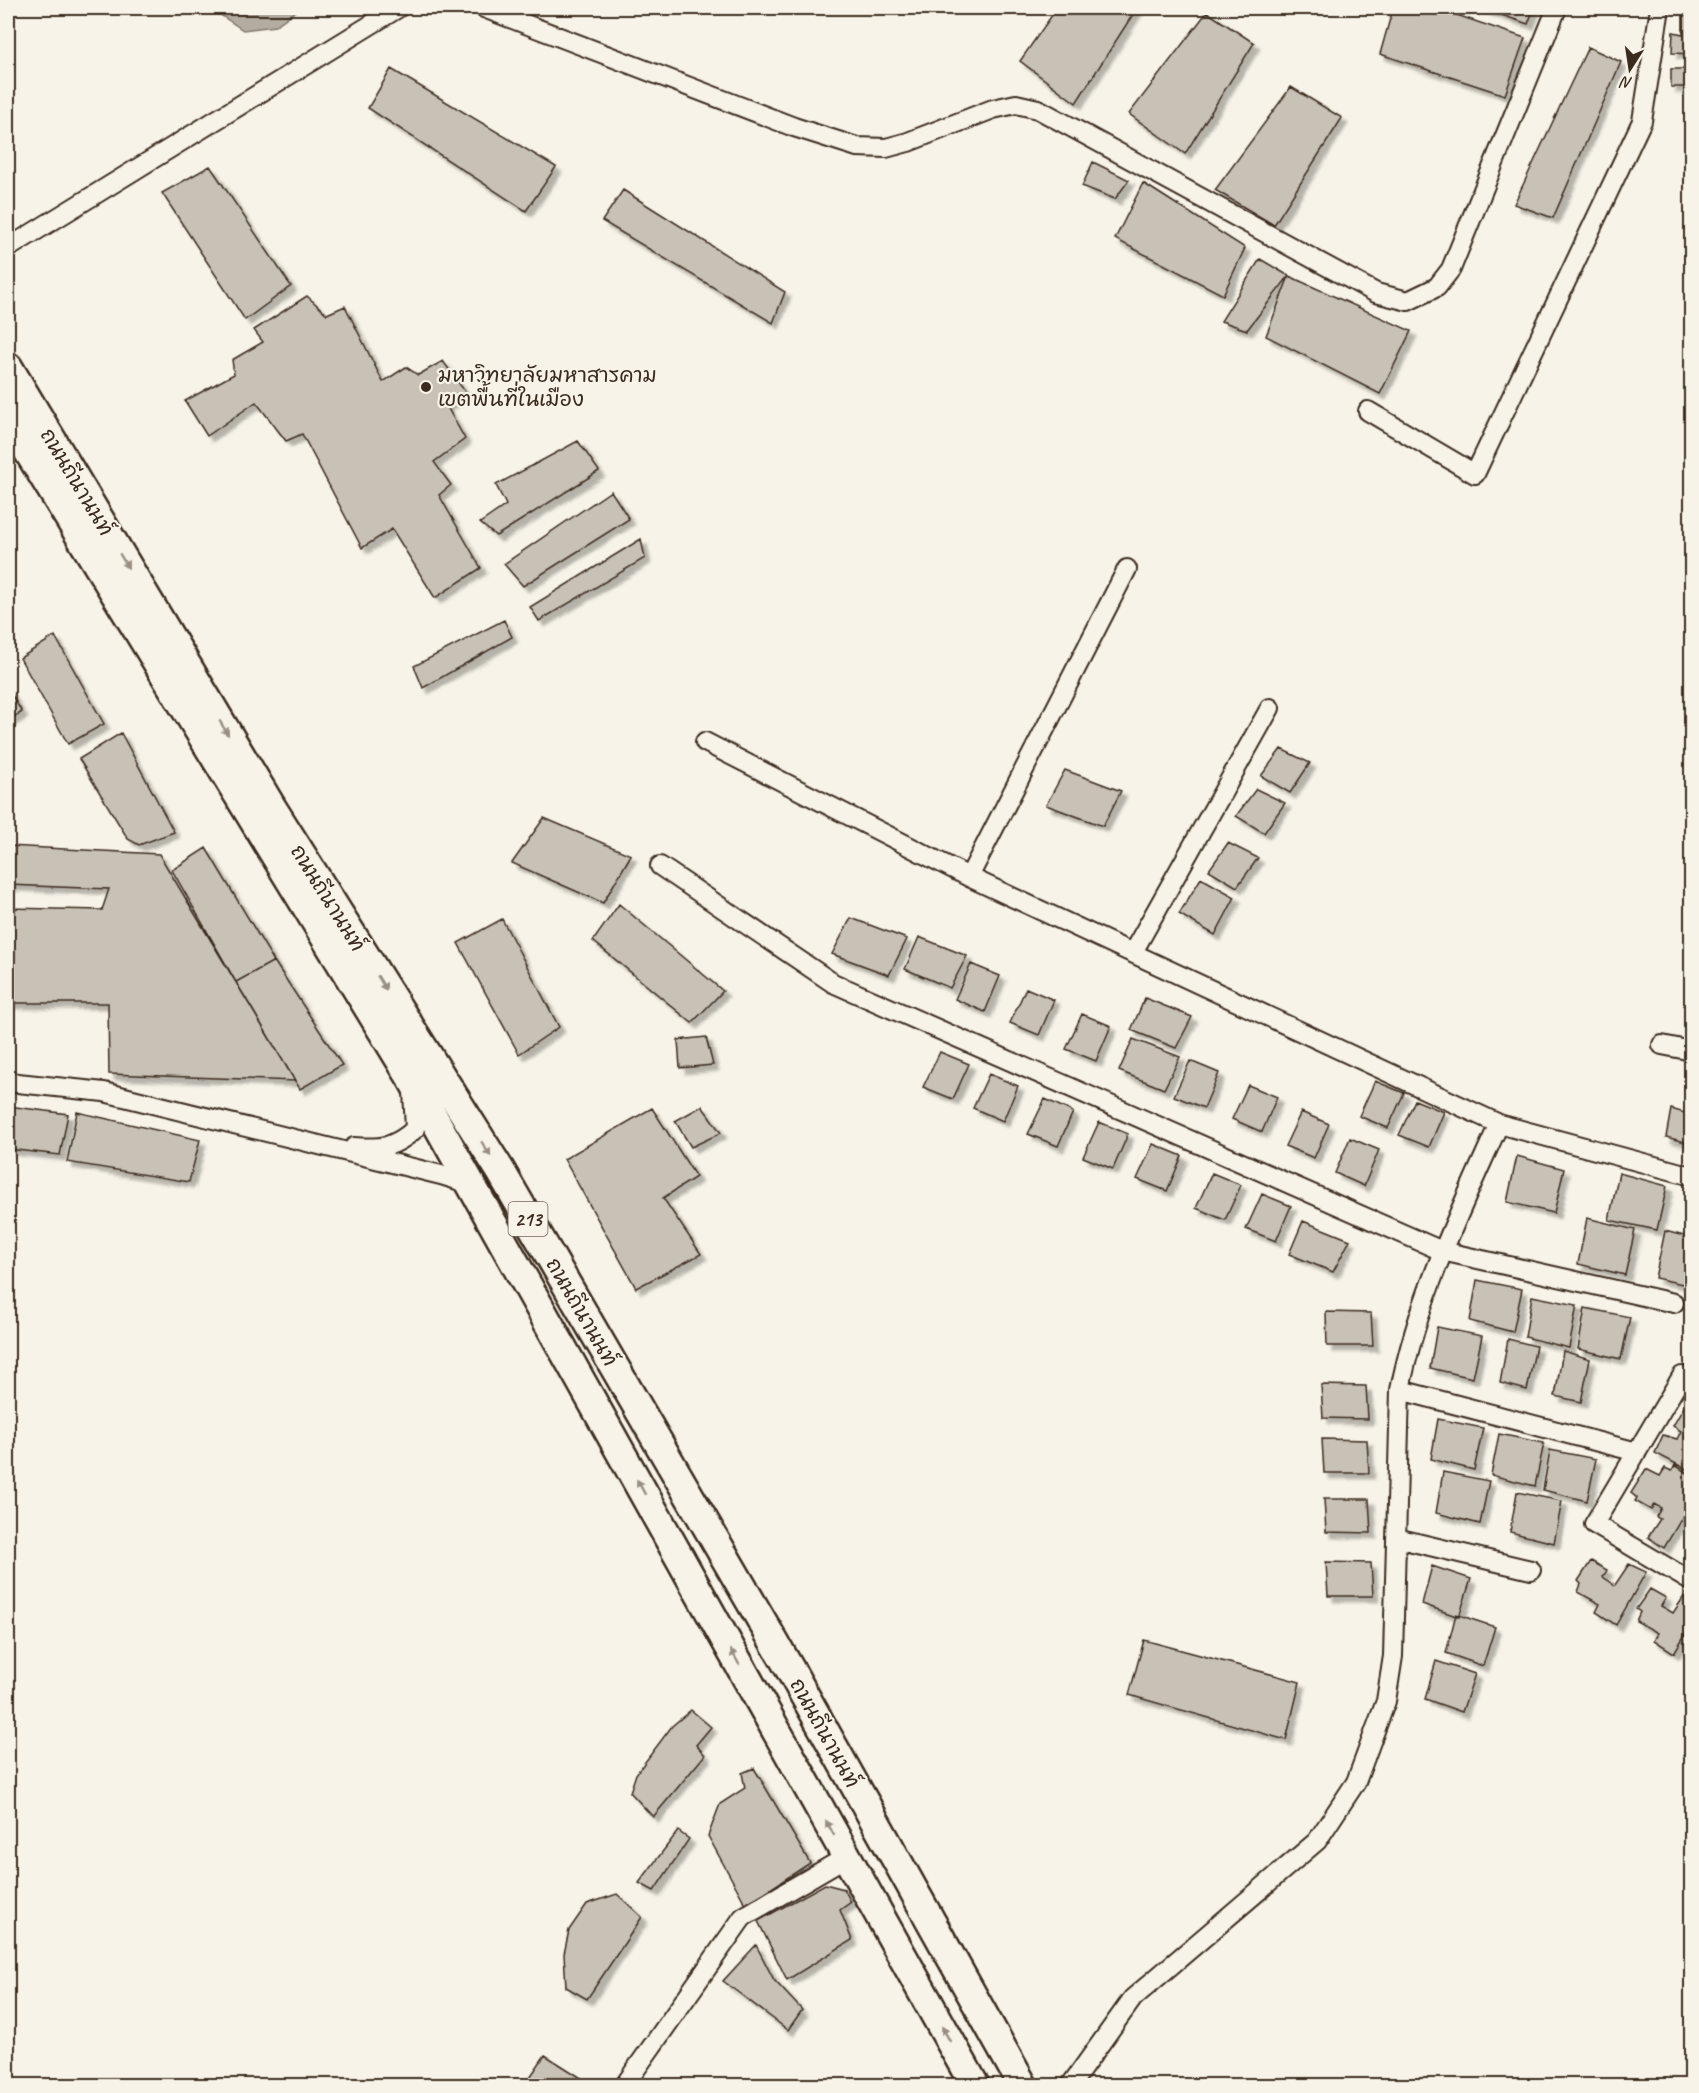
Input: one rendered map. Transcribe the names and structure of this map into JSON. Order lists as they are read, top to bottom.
{
  "streets": {
    "main road": ["ถนนถีนานนท์", "213"]
  },
  "places": ["มหาวิทยาลัยมหาสารคาม เขตพื้นที่ในเมือง"],
  "north": "bottom"
}
